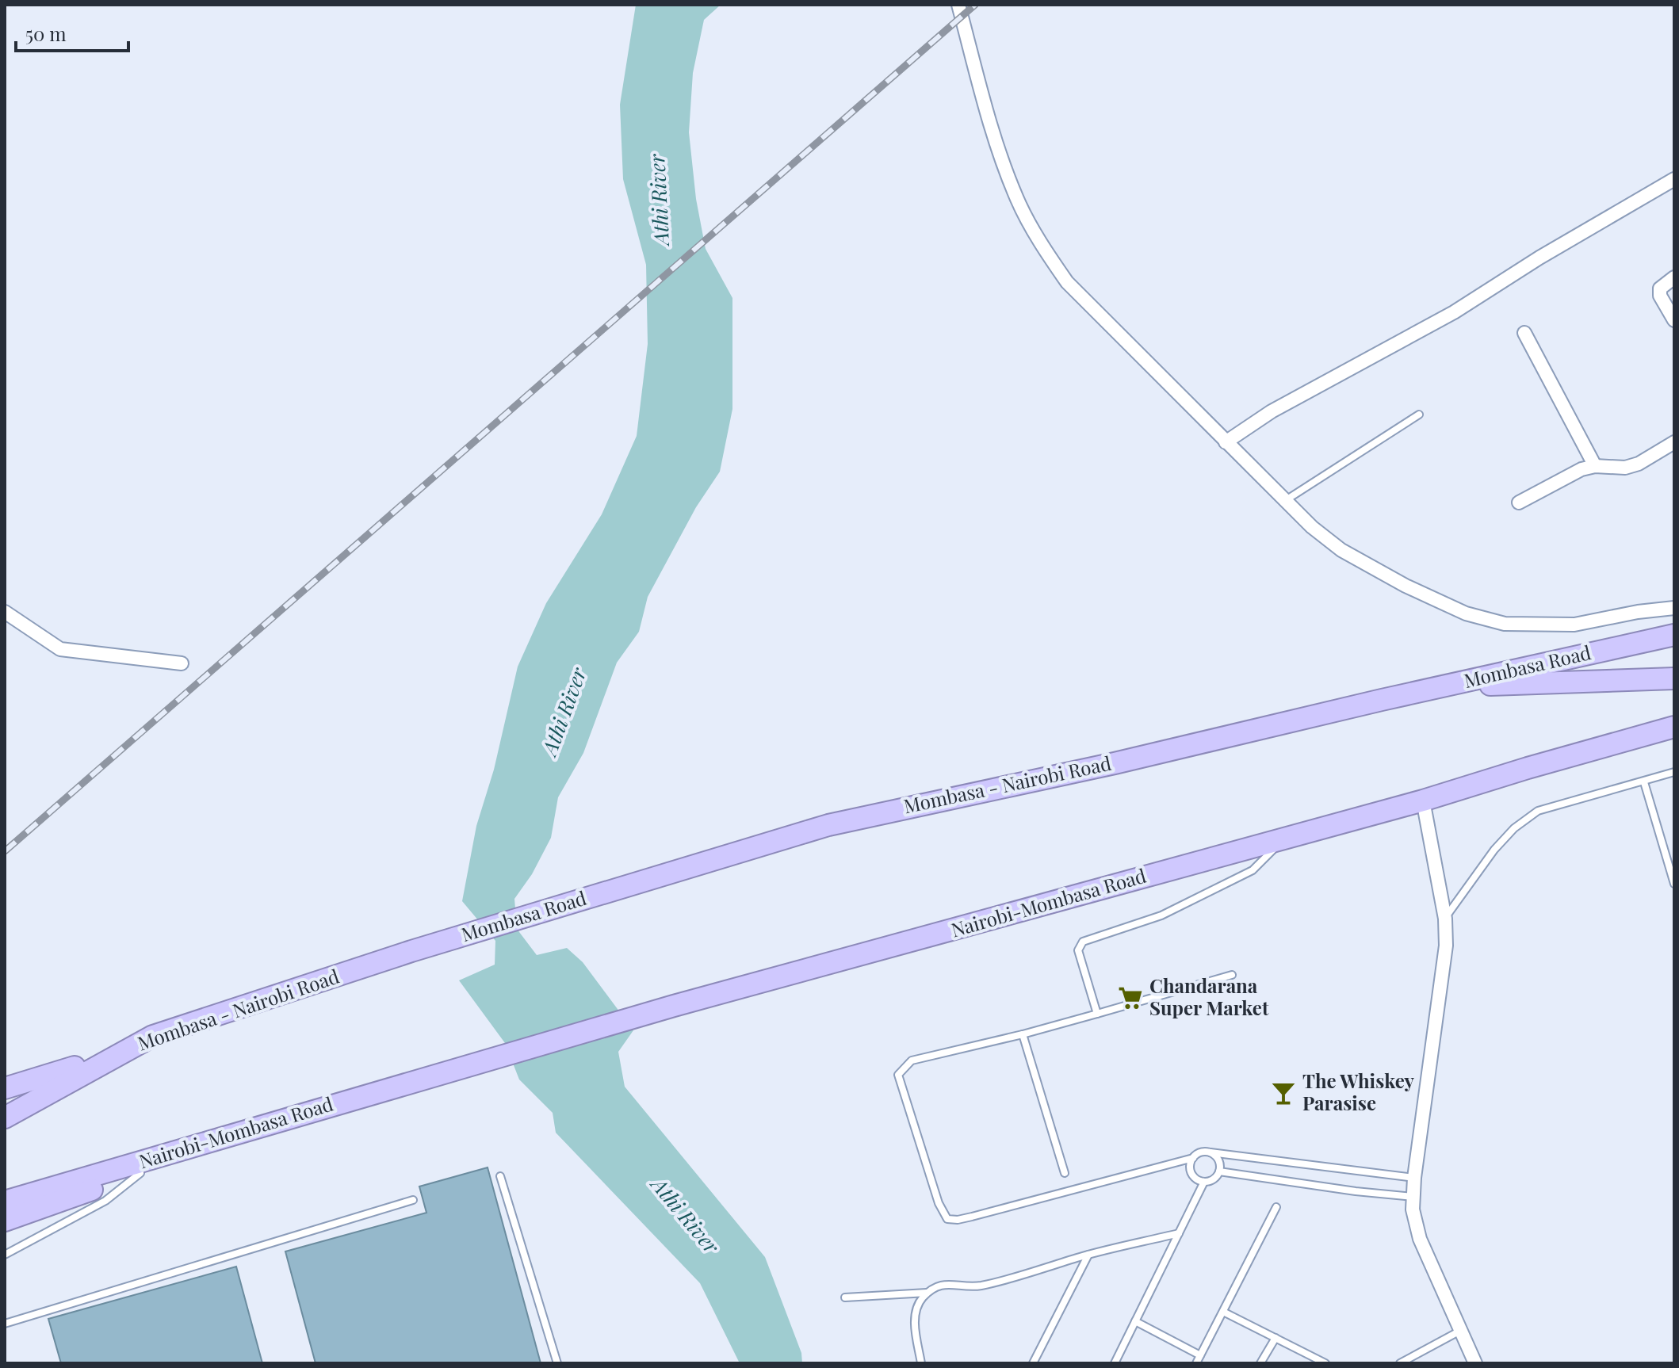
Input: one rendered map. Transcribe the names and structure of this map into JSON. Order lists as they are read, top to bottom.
{
  "streets": {
    "highway": ["Mombasa Road", "Mombasa - Nairobi Road", "Nairobi-Mombasa Road"]
  },
  "crossings": [
    ["Mombasa Road", "Mombasa - Nairobi Road"]
  ],
  "water": ["Athi River"],
  "places": {
    "supermarket": ["Chandarana Super Market"],
    "bar": ["The Whiskey Parasise"]
  },
  "scale_bar": "50 m"
}
